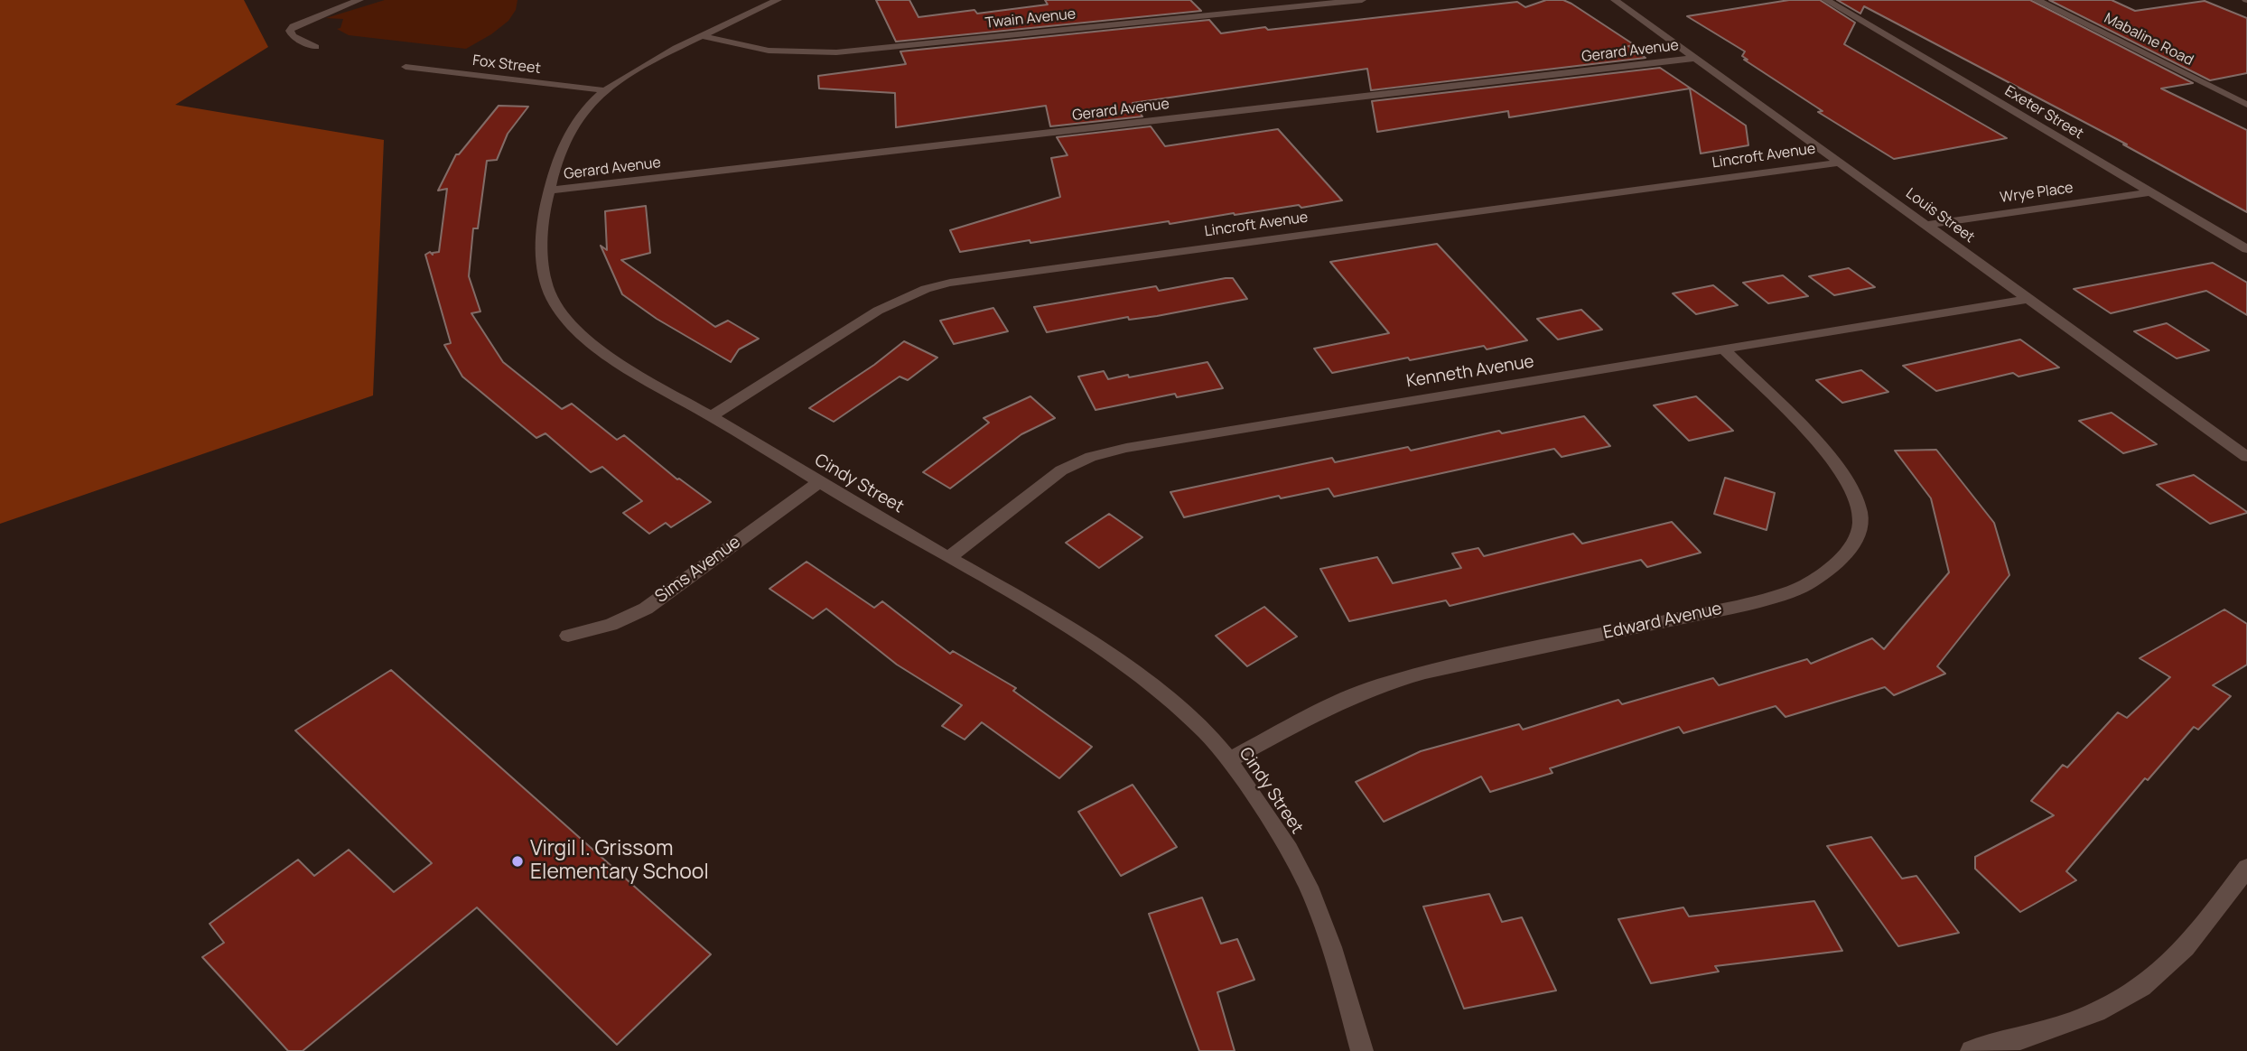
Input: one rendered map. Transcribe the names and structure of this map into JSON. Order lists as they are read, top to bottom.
{
  "streets": {
    "street": [
      "Twain Avenue",
      "Mabaline Road",
      "Gerard Avenue",
      "Fox Street",
      "Exeter Street",
      "Lincroft Avenue",
      "Wrye Place",
      "Louis Street",
      "Kenneth Avenue",
      "Cindy Street",
      "Sims Avenue",
      "Edward Avenue"
    ]
  },
  "crossings": [
    ["Twain Avenue", "Cindy Street"],
    ["Gerard Avenue", "Louis Street"],
    ["Gerard Avenue", "Cindy Street"],
    ["Fox Street", "Cindy Street"],
    ["Exeter Street", "Wrye Place"],
    ["Lincroft Avenue", "Louis Street"],
    ["Lincroft Avenue", "Cindy Street"],
    ["Wrye Place", "Louis Street"],
    ["Louis Street", "Kenneth Avenue"],
    ["Kenneth Avenue", "Cindy Street"],
    ["Kenneth Avenue", "Edward Avenue"],
    ["Cindy Street", "Sims Avenue"],
    ["Cindy Street", "Edward Avenue"]
  ],
  "places": ["Virgil I. Grissom Elementary School"]
}
